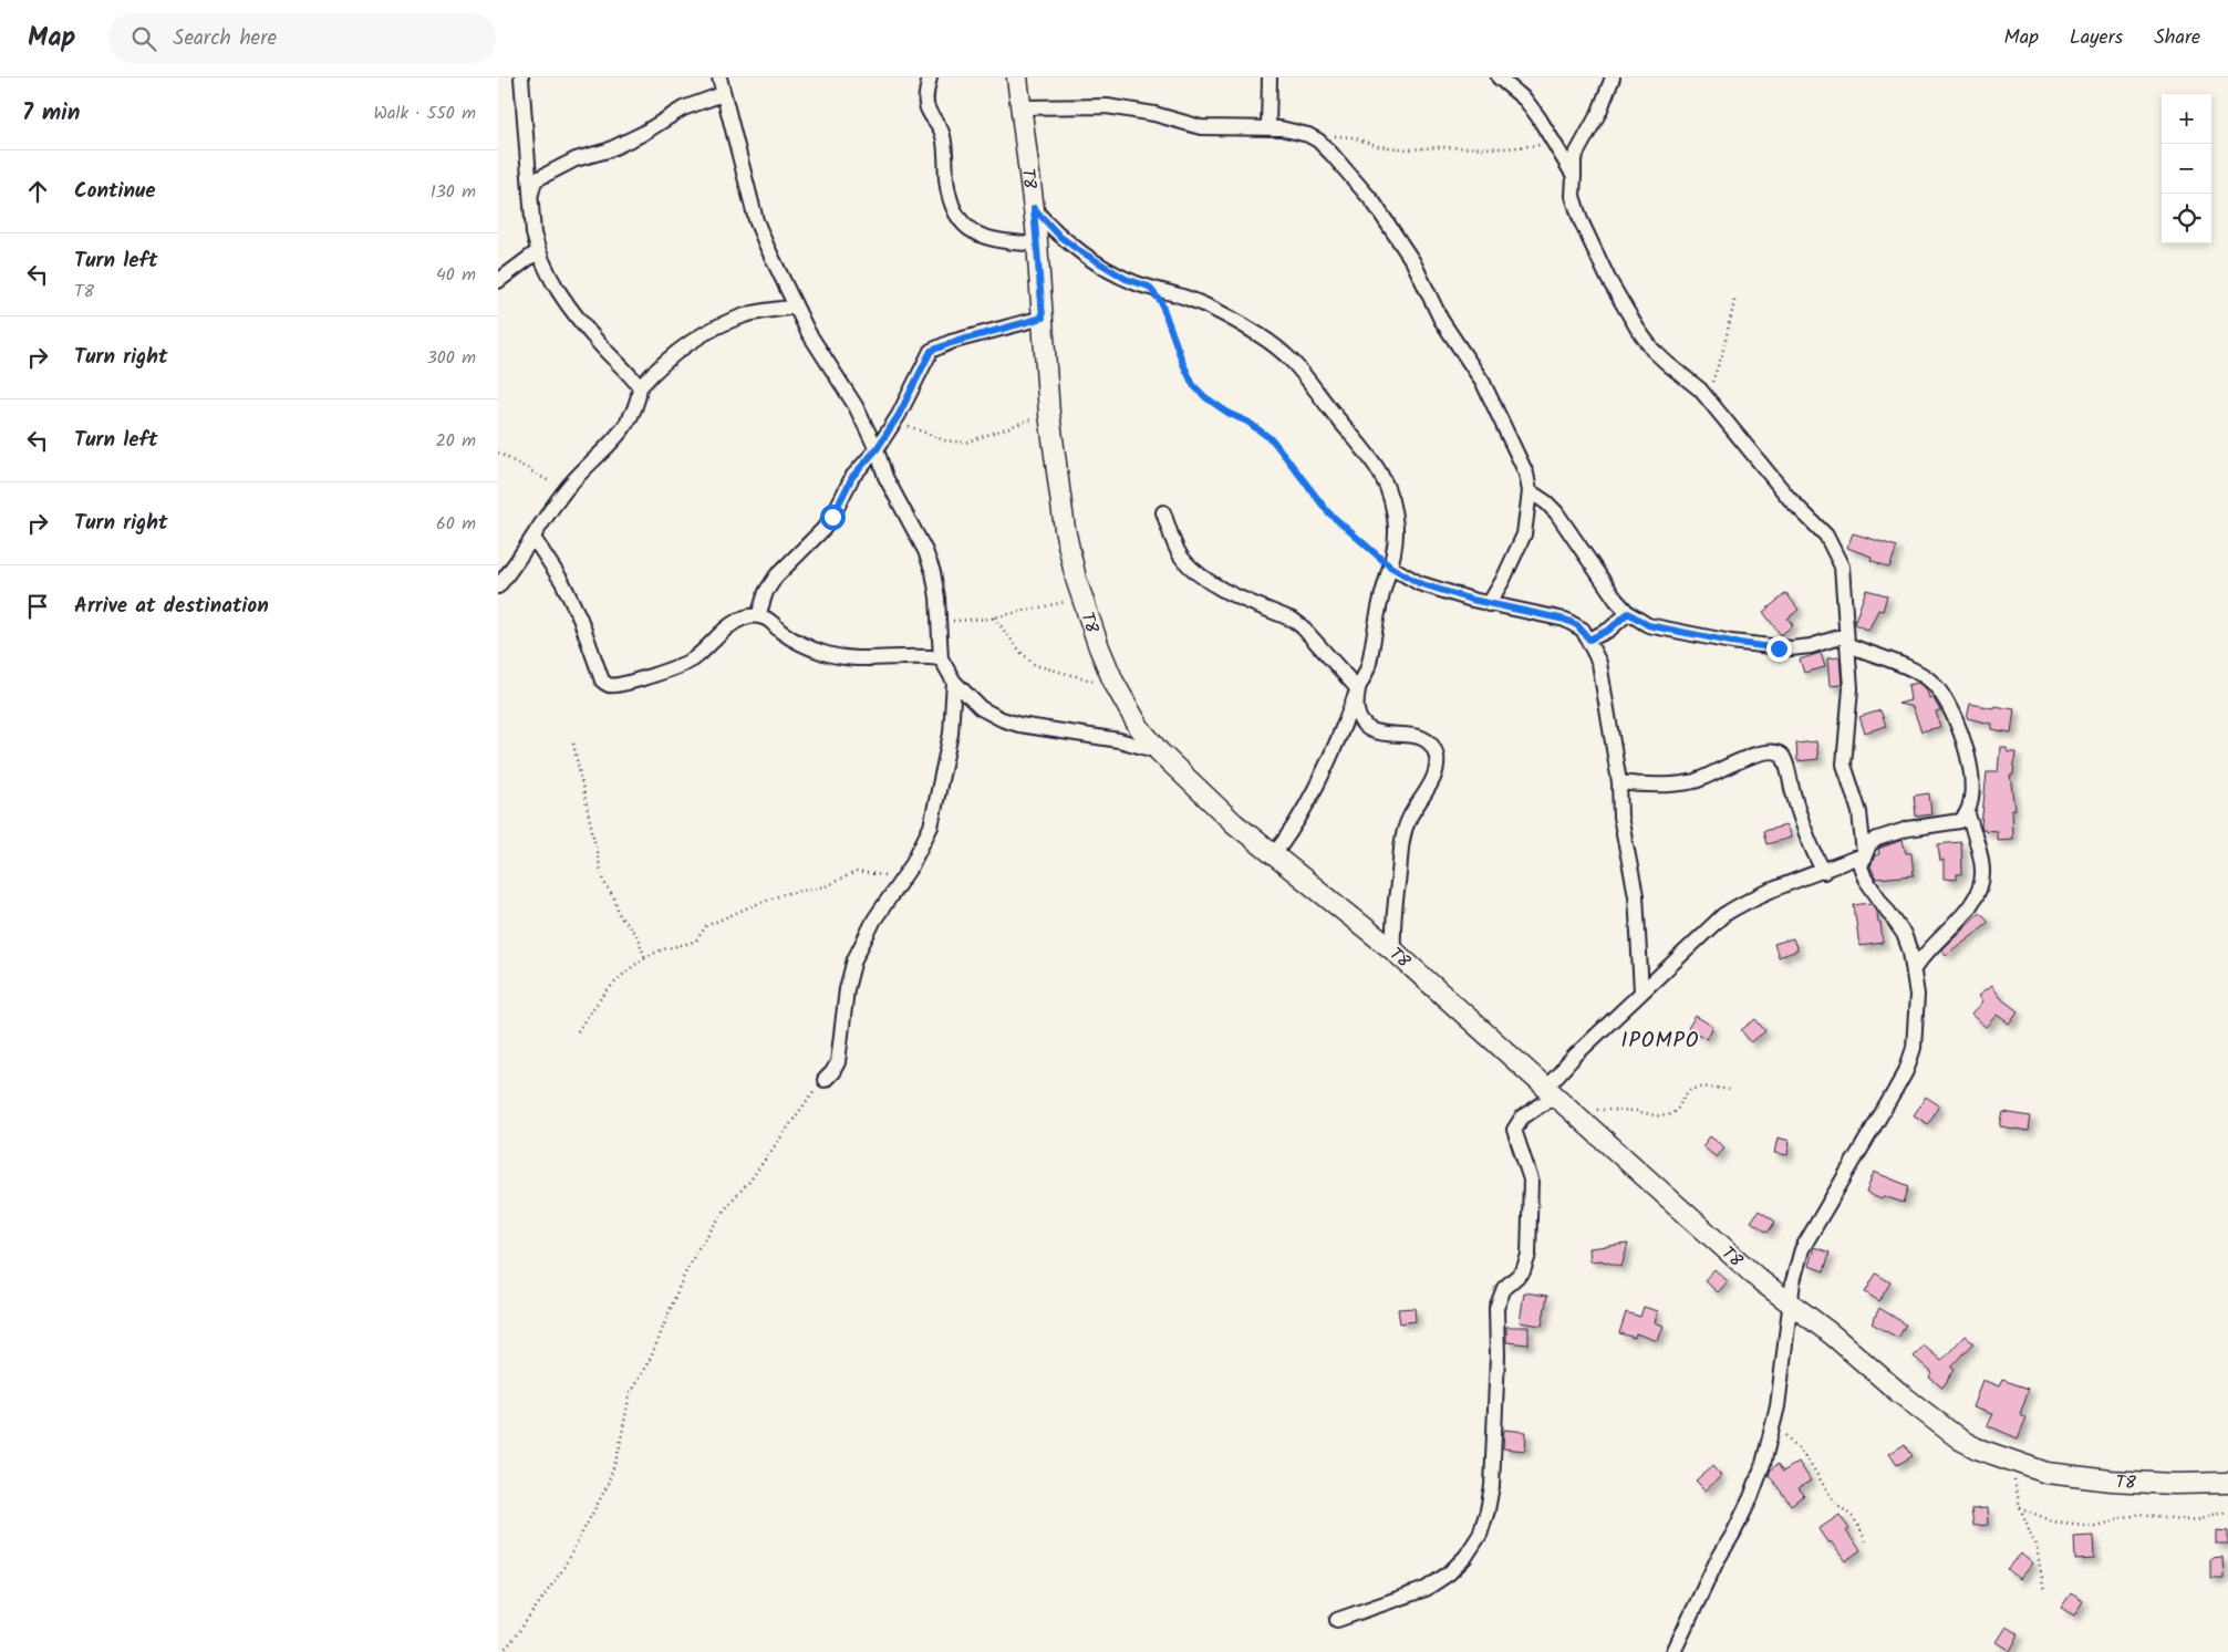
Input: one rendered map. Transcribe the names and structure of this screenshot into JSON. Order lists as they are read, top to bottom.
{
  "streets": {
    "street": ["T8"]
  },
  "districts": ["IPOMPO"],
  "page": {
    "header": "Map",
    "search": "Search here",
    "nav": ["Map", "Layers", "Share"],
    "heading": ["7 min", "Walk · 550 m"],
    "map_buttons": ["+", "−"],
    "list": [
      ["Continue", "130 m"],
      ["Turn left", "T8", "40 m"],
      ["Turn right", "300 m"],
      ["Turn left", "20 m"],
      ["Turn right", "60 m"],
      "Arrive at destination"
    ]
  }
}
